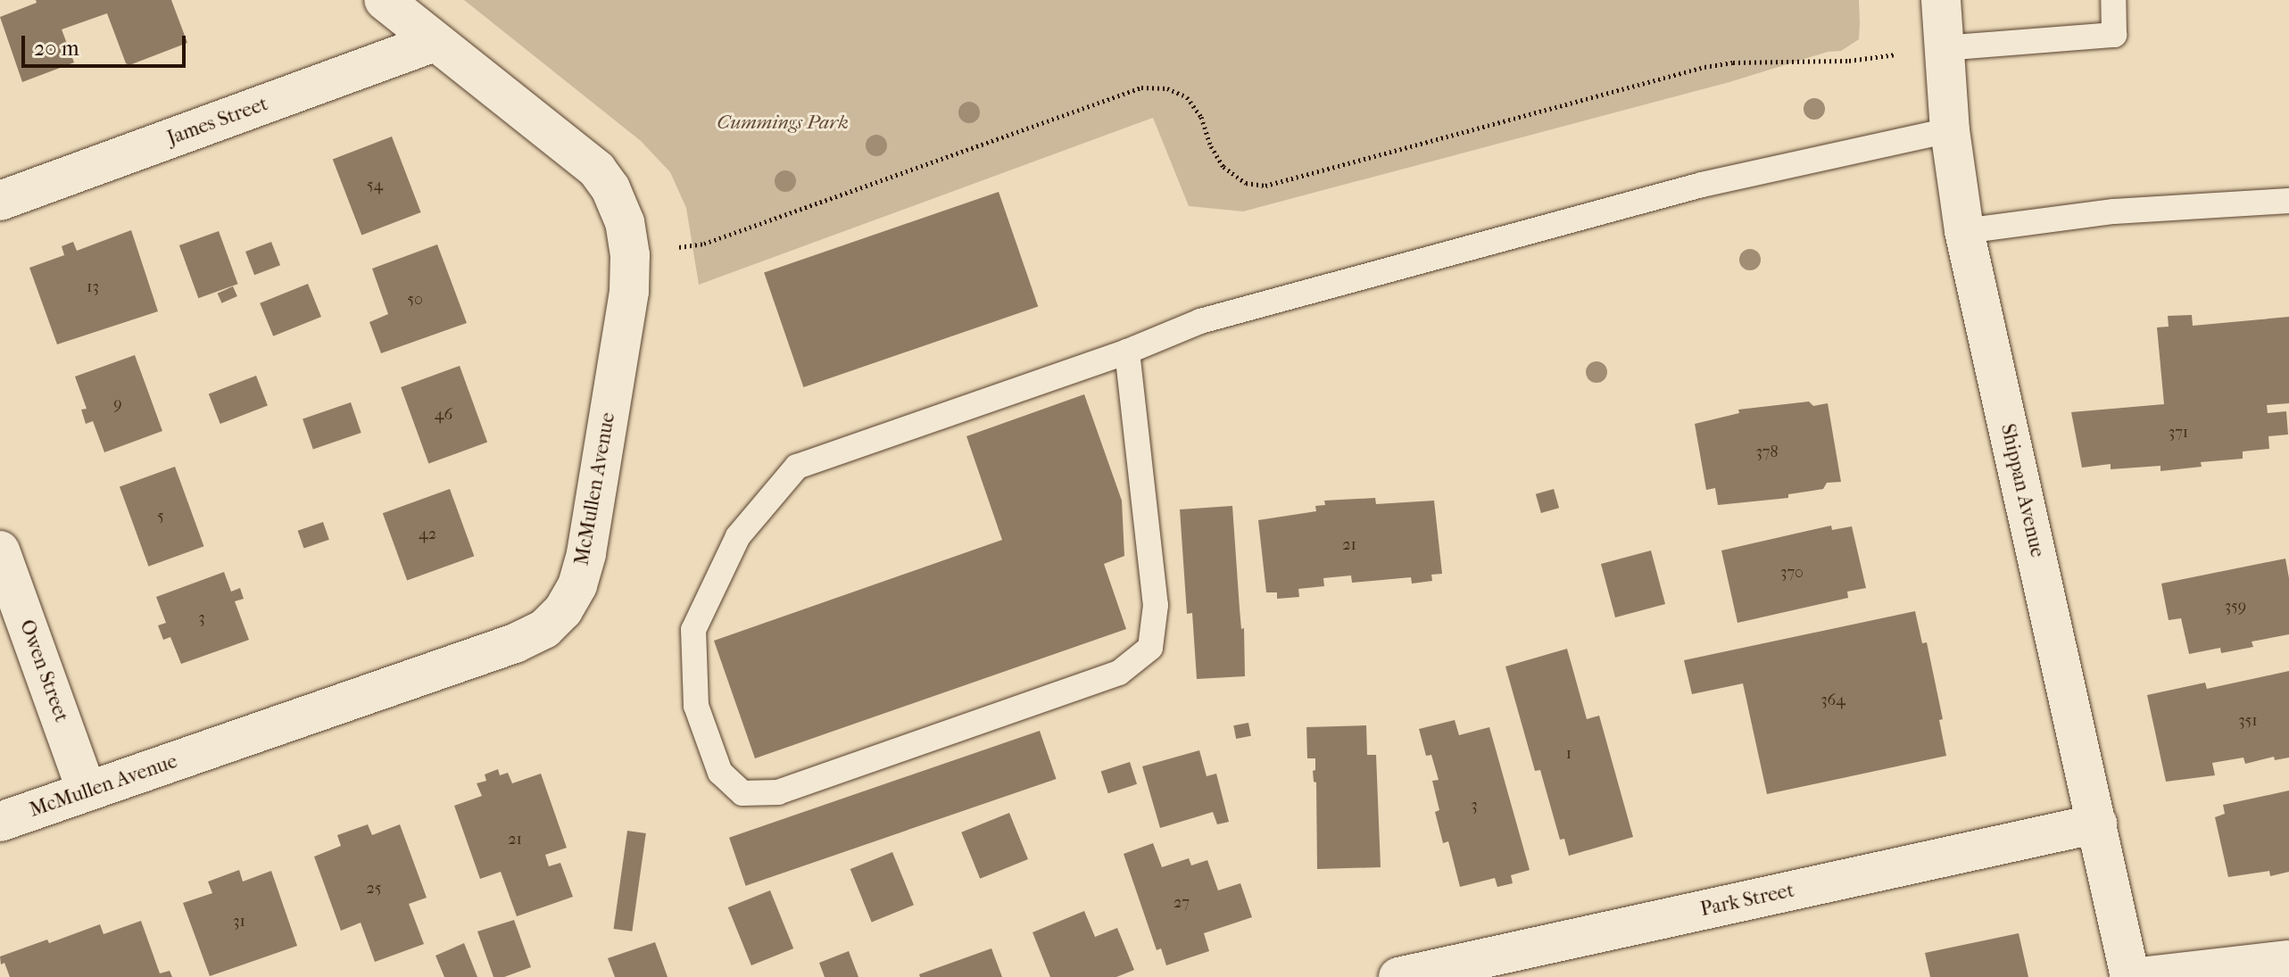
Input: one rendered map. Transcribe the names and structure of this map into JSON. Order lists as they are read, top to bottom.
{
  "streets": {
    "street": [
      "James Street",
      "McMullen Avenue",
      "Shippan Avenue",
      "Owen Street",
      "Park Street"
    ]
  },
  "crossings": [
    ["James Street", "McMullen Avenue"],
    ["McMullen Avenue", "Owen Street"],
    ["Shippan Avenue", "Park Street"]
  ],
  "parks": ["Cummings Park"],
  "house_numbers": [
    "54",
    "13",
    "50",
    "9",
    "46",
    "371",
    "378",
    "5",
    "42",
    "21",
    "370",
    "359",
    "3",
    "364",
    "351",
    "1",
    "3",
    "21",
    "25",
    "27",
    "31"
  ],
  "scale_bar": "20 m"
}
